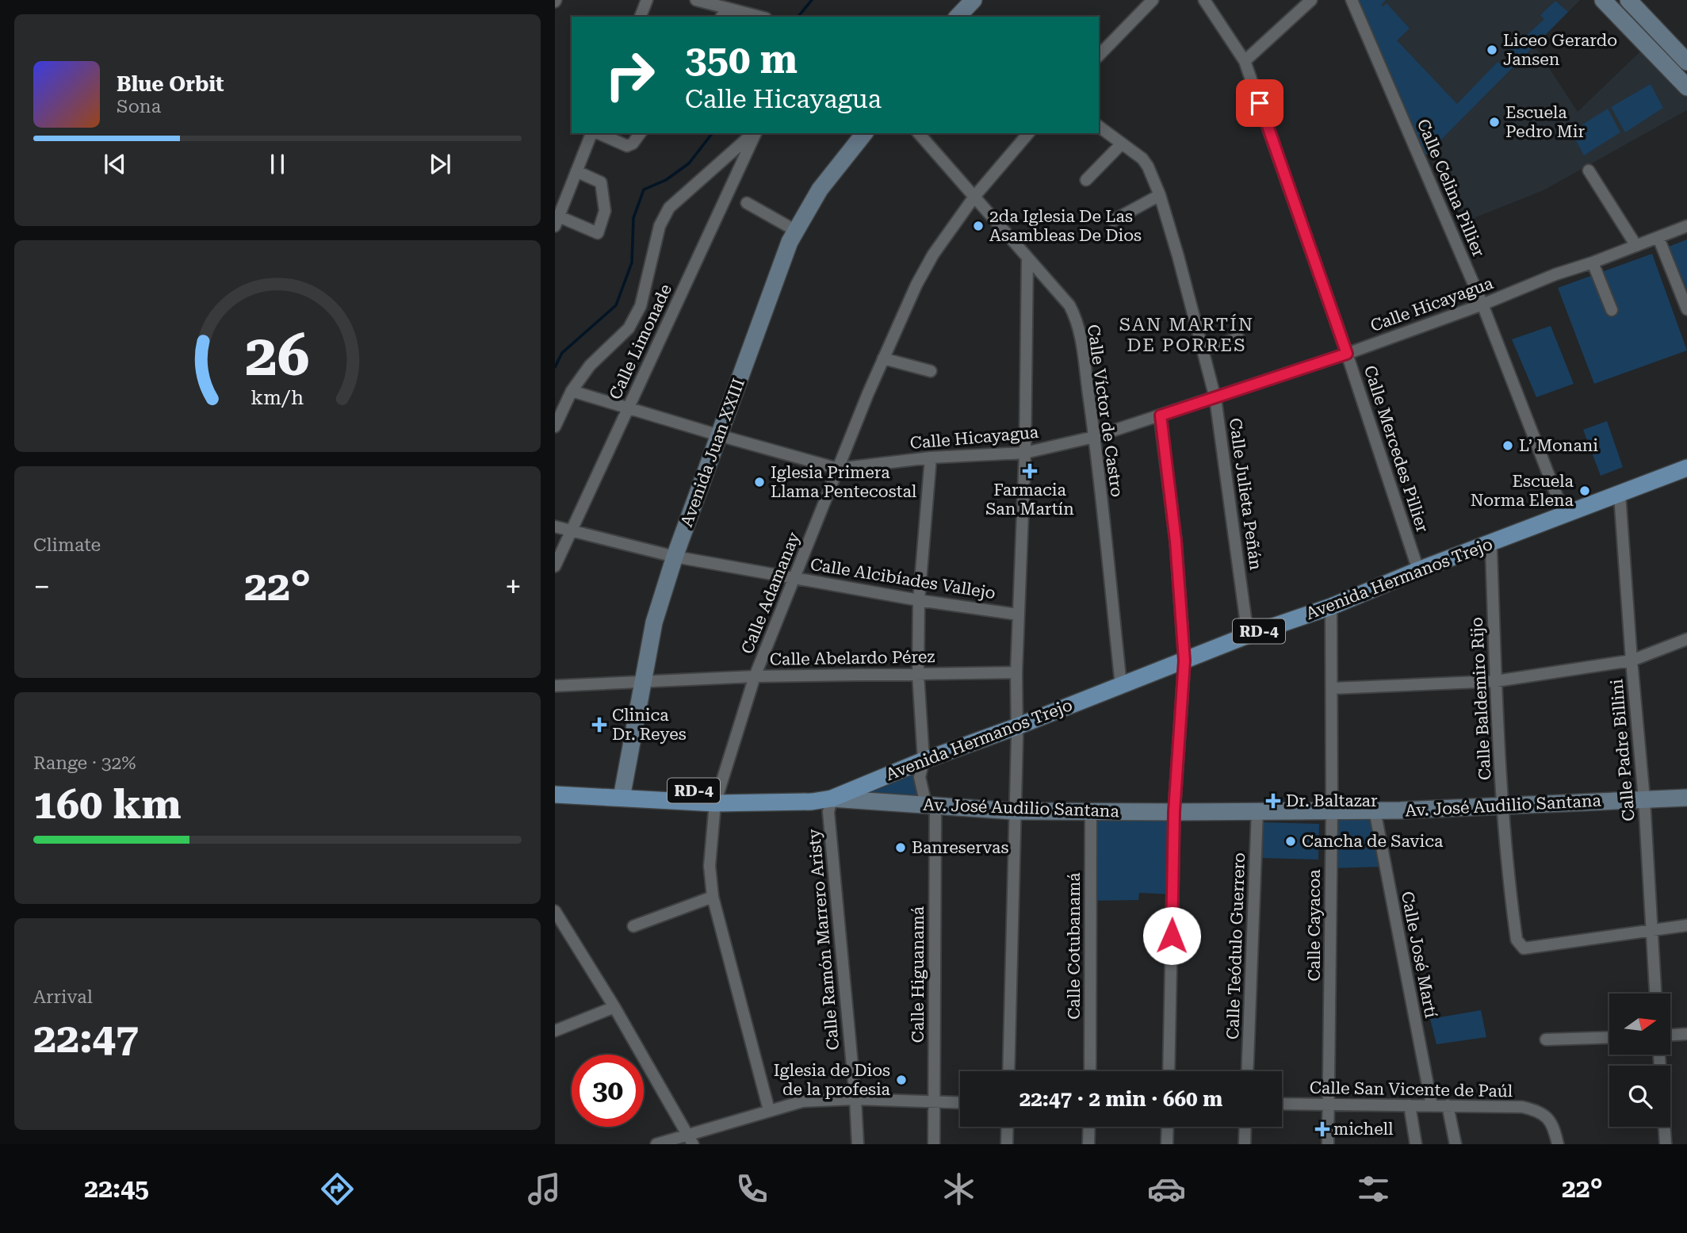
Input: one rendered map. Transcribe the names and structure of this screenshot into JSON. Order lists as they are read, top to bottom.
{
  "streets": {
    "main road": [
      "Avenida Juan XXIII",
      "Avenida Hermanos Trejo",
      "RD-4",
      "Av. José Audilio Santana"
    ],
    "street": [
      "Calle Celina Pillier",
      "Calle Hicayagua",
      "Calle Limonade",
      "Calle Víctor de Castro",
      "Calle Mercedes Pillier",
      "Calle Julieta Peñán",
      "Calle Alcibíades Vallejo",
      "Calle Adamanay",
      "Calle Abelardo Pérez",
      "Calle Baldemiro Rijo",
      "Calle Padre Billini",
      "Calle Cayacoa",
      "Calle Ramón Marrero Aristy",
      "Calle Cotubanamá",
      "Calle Teódulo Guerrero",
      "Calle José Martí",
      "Calle Higuanamá",
      "Calle San Vicente de Paúl"
    ]
  },
  "crossings": [
    ["Calle Celina Pillier", "Calle Hicayagua"],
    ["Calle Celina Pillier", "Avenida Hermanos Trejo"],
    ["Calle Hicayagua", "Calle Limonade"],
    ["Calle Hicayagua", "Calle Víctor de Castro"],
    ["Calle Hicayagua", "Calle Mercedes Pillier"],
    ["Calle Hicayagua", "Avenida Juan XXIII"],
    ["Calle Hicayagua", "Calle Julieta Peñán"],
    ["Calle Hicayagua", "Calle Adamanay"],
    ["Calle Hicayagua", "Calle Higuanamá"],
    ["Calle Limonade", "Calle Alcibíades Vallejo"],
    ["Calle Víctor de Castro", "Avenida Hermanos Trejo"],
    ["Calle Víctor de Castro", "Calle Adamanay"],
    ["Calle Mercedes Pillier", "Avenida Hermanos Trejo"],
    ["Avenida Juan XXIII", "Calle Alcibíades Vallejo"],
    ["Avenida Juan XXIII", "RD-4"],
    ["Avenida Juan XXIII", "Calle Abelardo Pérez"],
    ["Calle Julieta Peñán", "Avenida Hermanos Trejo"],
    ["Calle Alcibíades Vallejo", "Calle Adamanay"],
    ["Calle Alcibíades Vallejo", "Calle Higuanamá"],
    ["Avenida Hermanos Trejo", "RD-4"],
    ["Avenida Hermanos Trejo", "Calle Baldemiro Rijo"],
    ["Avenida Hermanos Trejo", "Calle Padre Billini"],
    ["Avenida Hermanos Trejo", "Av. José Audilio Santana"],
    ["Avenida Hermanos Trejo", "Calle Cayacoa"],
    ["Avenida Hermanos Trejo", "Calle Ramón Marrero Aristy"],
    ["Avenida Hermanos Trejo", "Calle Higuanamá"],
    ["Calle Adamanay", "RD-4"],
    ["Calle Adamanay", "Calle Abelardo Pérez"],
    ["RD-4", "Av. José Audilio Santana"],
    ["RD-4", "Calle Ramón Marrero Aristy"],
    ["Calle Abelardo Pérez", "Calle Higuanamá"],
    ["Calle Baldemiro Rijo", "Calle Padre Billini"],
    ["Calle Baldemiro Rijo", "Av. José Audilio Santana"],
    ["Calle Padre Billini", "Av. José Audilio Santana"],
    ["Av. José Audilio Santana", "Calle Cayacoa"],
    ["Av. José Audilio Santana", "Calle Ramón Marrero Aristy"],
    ["Av. José Audilio Santana", "Calle Cotubanamá"],
    ["Av. José Audilio Santana", "Calle Teódulo Guerrero"],
    ["Av. José Audilio Santana", "Calle José Martí"],
    ["Av. José Audilio Santana", "Calle Higuanamá"],
    ["Calle Cayacoa", "Calle San Vicente de Paúl"],
    ["Calle José Martí", "Calle San Vicente de Paúl"]
  ],
  "districts": ["SAN MARTÍN DE PORRES"],
  "places": {
    "other": [
      "Liceo Gerardo Jansen",
      "Escuela Pedro Mir",
      "2da Iglesia De Las Asambleas De Dios",
      "L’ Monani",
      "Iglesia Primera Llama Pentecostal",
      "Escuela Norma Elena",
      "Cancha de Savica",
      "Banreservas",
      "Iglesia de Dios de la profesia"
    ],
    "health": [
      "Farmacia San Martín",
      "Clinica Dr. Reyes",
      "Dr. Baltazar",
      "michell"
    ]
  },
  "north": "right",
  "page": {
    "turn": ["350 m", "Calle Hicayagua"],
    "song": ["Blue Orbit", "Sona"],
    "tile": [
      "Climate",
      ["Range · 32%", "160 km"],
      ["Arrival", "22:47"]
    ],
    "heat": ["−", "22°", "+"],
    "limit": "30",
    "trip": "22:47 · 2 min · 660 m",
    "tabs": ["22:45", "22°"],
    "gauge": ["26", "km/h"]
  }
}
